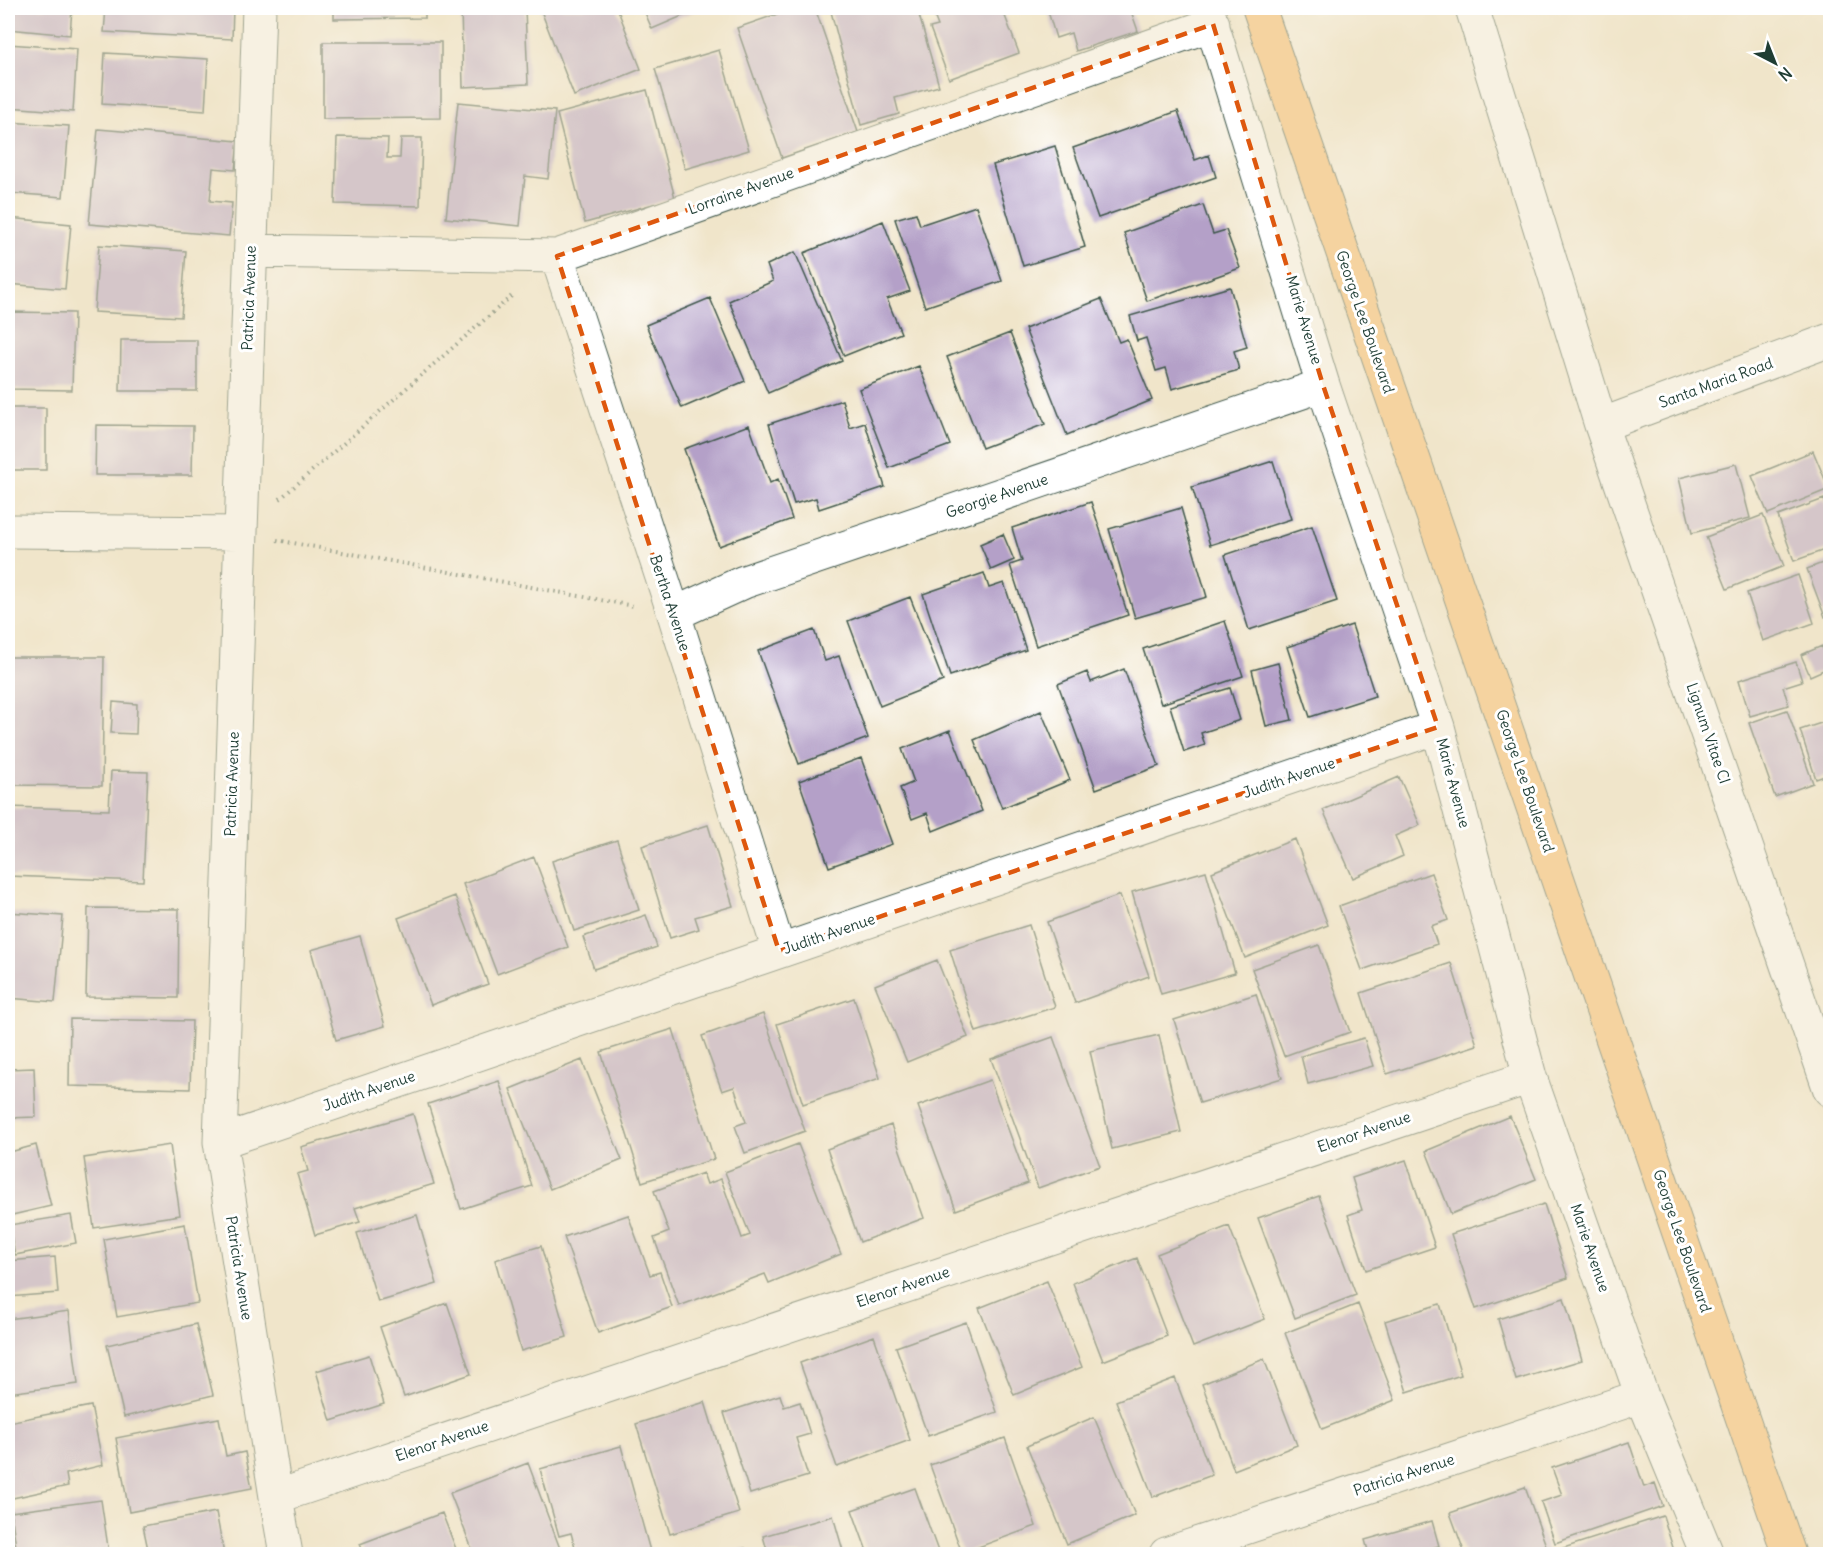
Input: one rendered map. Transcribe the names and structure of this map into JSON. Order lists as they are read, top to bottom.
{
  "streets": {
    "main road": ["George Lee Boulevard"],
    "street": [
      "Lorraine Avenue",
      "Patricia Avenue",
      "Marie Avenue",
      "Santa Maria Road",
      "Georgie Avenue",
      "Bertha Avenue",
      "Lignum Vitae Cl",
      "Judith Avenue",
      "Elenor Avenue"
    ]
  },
  "crossings": [
    ["Lorraine Avenue", "Patricia Avenue"],
    ["Lorraine Avenue", "Marie Avenue"],
    ["Lorraine Avenue", "Bertha Avenue"],
    ["Patricia Avenue", "Marie Avenue"],
    ["Patricia Avenue", "Judith Avenue"],
    ["Patricia Avenue", "Elenor Avenue"],
    ["Marie Avenue", "Georgie Avenue"],
    ["Marie Avenue", "Judith Avenue"],
    ["Marie Avenue", "Elenor Avenue"],
    ["Santa Maria Road", "Lignum Vitae Cl"],
    ["Georgie Avenue", "Bertha Avenue"],
    ["Bertha Avenue", "Judith Avenue"]
  ],
  "north": "bottom right"
}
